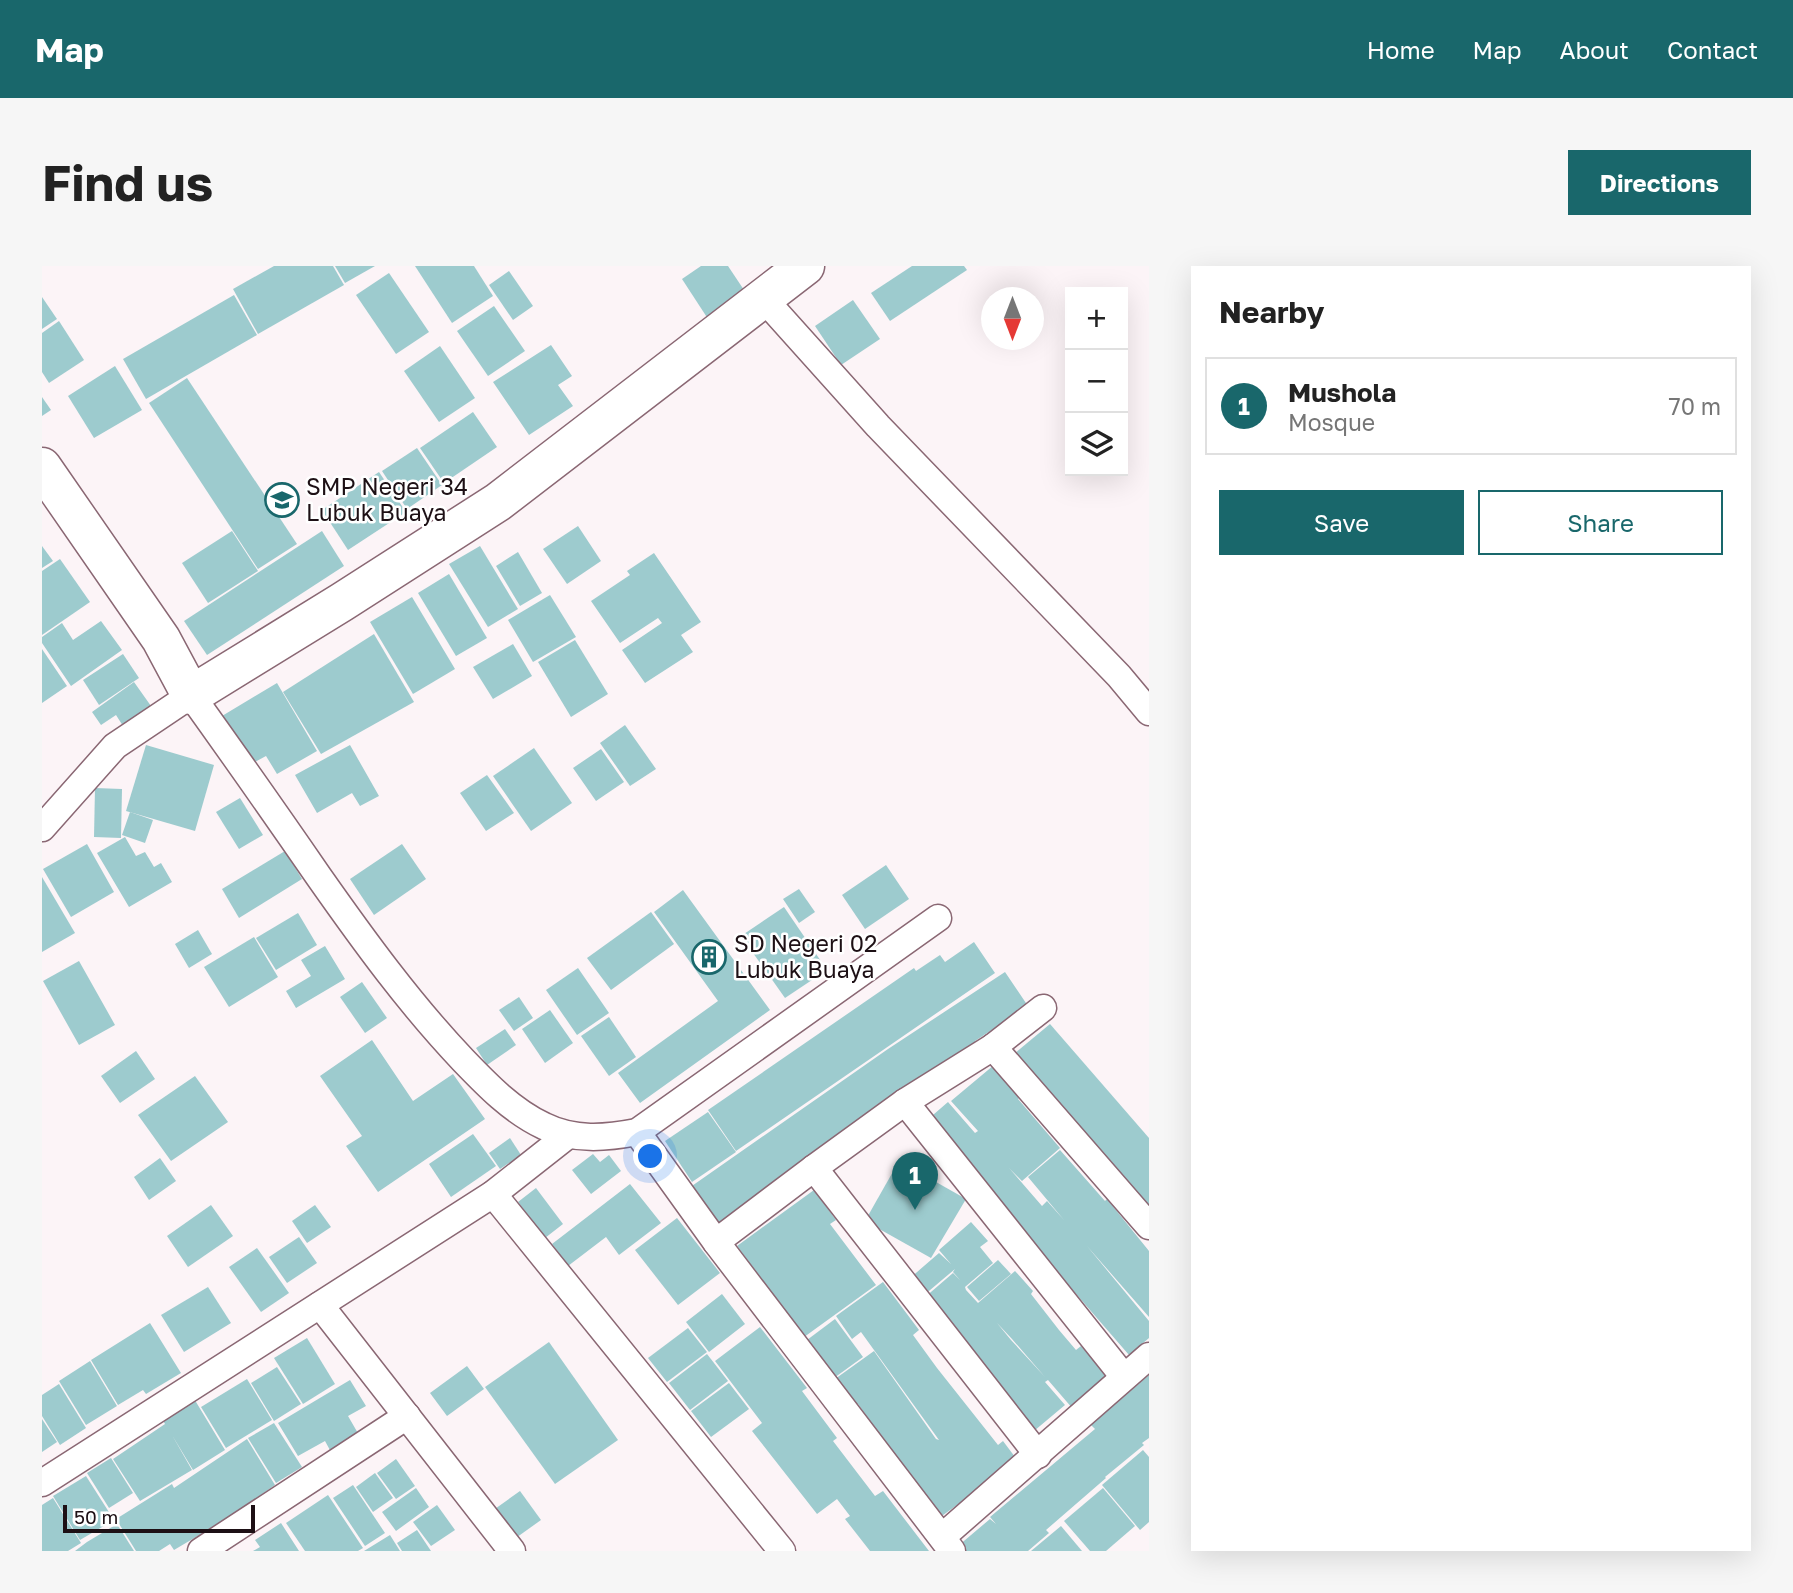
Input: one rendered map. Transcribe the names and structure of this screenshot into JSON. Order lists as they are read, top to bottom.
{
  "places": {
    "school or university": ["SMP Negeri 34 Lubuk Buaya"],
    "building": ["SD Negeri 02 Lubuk Buaya"]
  },
  "scale_bar": "50 m",
  "north": "bottom",
  "page": {
    "header": "Map",
    "nav": [
      "Home",
      "Map",
      "About",
      "Contact"
    ],
    "buttons": [
      "Directions",
      ["Save", "Share"]
    ],
    "title": "Find us",
    "heading": "Nearby",
    "map_buttons": ["+", "−"],
    "list": [
      {
        "mark": "1",
        "name": "Mushola",
        "note": "Mosque",
        "value": "70 m"
      }
    ],
    "pins": "1",
    "scale": "50 m"
  }
}
